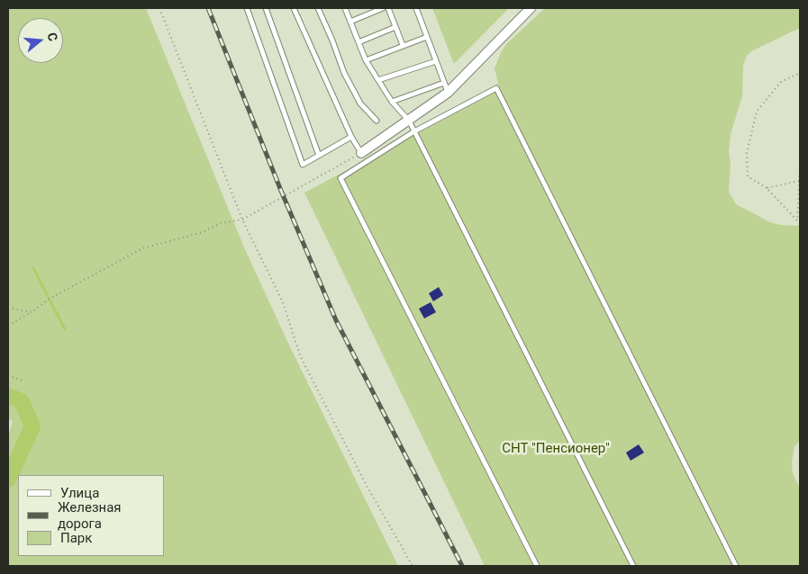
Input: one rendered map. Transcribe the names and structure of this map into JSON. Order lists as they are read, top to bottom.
{
  "parks": ["СНТ \"Пенсионер\""],
  "legend": ["Улица", "Железная дорога", "Парк"],
  "north": "right"
}
